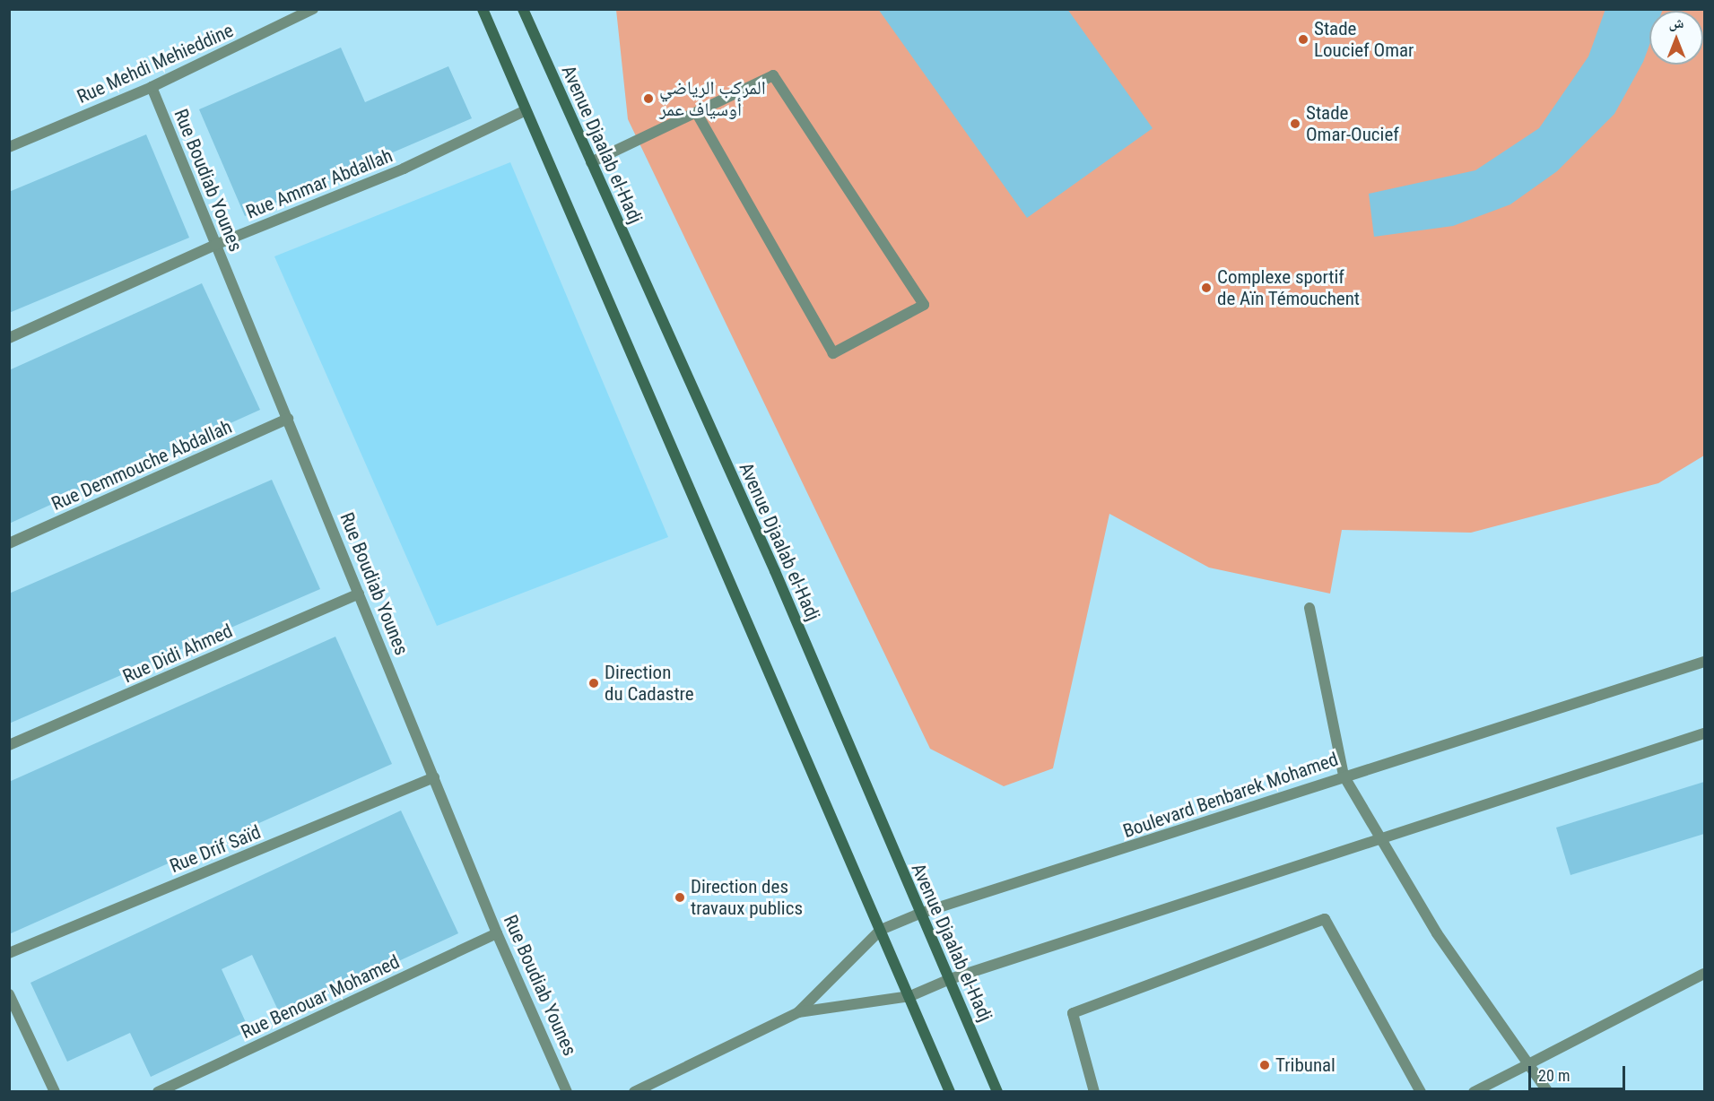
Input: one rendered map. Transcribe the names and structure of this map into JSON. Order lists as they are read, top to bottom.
{
  "streets": {
    "main road": ["Avenue Djaalab el-Hadj"],
    "street": [
      "Rue Mehdi Mehieddine",
      "Rue Boudiab Younes",
      "Rue Ammar Abdallah",
      "Rue Demmouche Abdallah",
      "Rue Didi Ahmed",
      "Boulevard Benbarek Mohamed",
      "Rue Drif Saïd",
      "Rue Benouar Mohamed"
    ]
  },
  "crossings": [
    ["Rue Mehdi Mehieddine", "Rue Boudiab Younes"],
    ["Avenue Djaalab el-Hadj", "Boulevard Benbarek Mohamed"],
    ["Rue Boudiab Younes", "Rue Ammar Abdallah"],
    ["Rue Boudiab Younes", "Rue Demmouche Abdallah"],
    ["Rue Boudiab Younes", "Rue Didi Ahmed"],
    ["Rue Boudiab Younes", "Rue Drif Saïd"],
    ["Rue Boudiab Younes", "Rue Benouar Mohamed"]
  ],
  "places": [
    "Stade Loucief Omar",
    "المركب الرياضي أوسياف عمر",
    "Stade Omar-Oucief",
    "Complexe sportif de Aïn Témouchent",
    "Direction du Cadastre",
    "Direction des travaux publics",
    "Tribunal"
  ],
  "scale_bar": "20 m",
  "north": "top"
}
